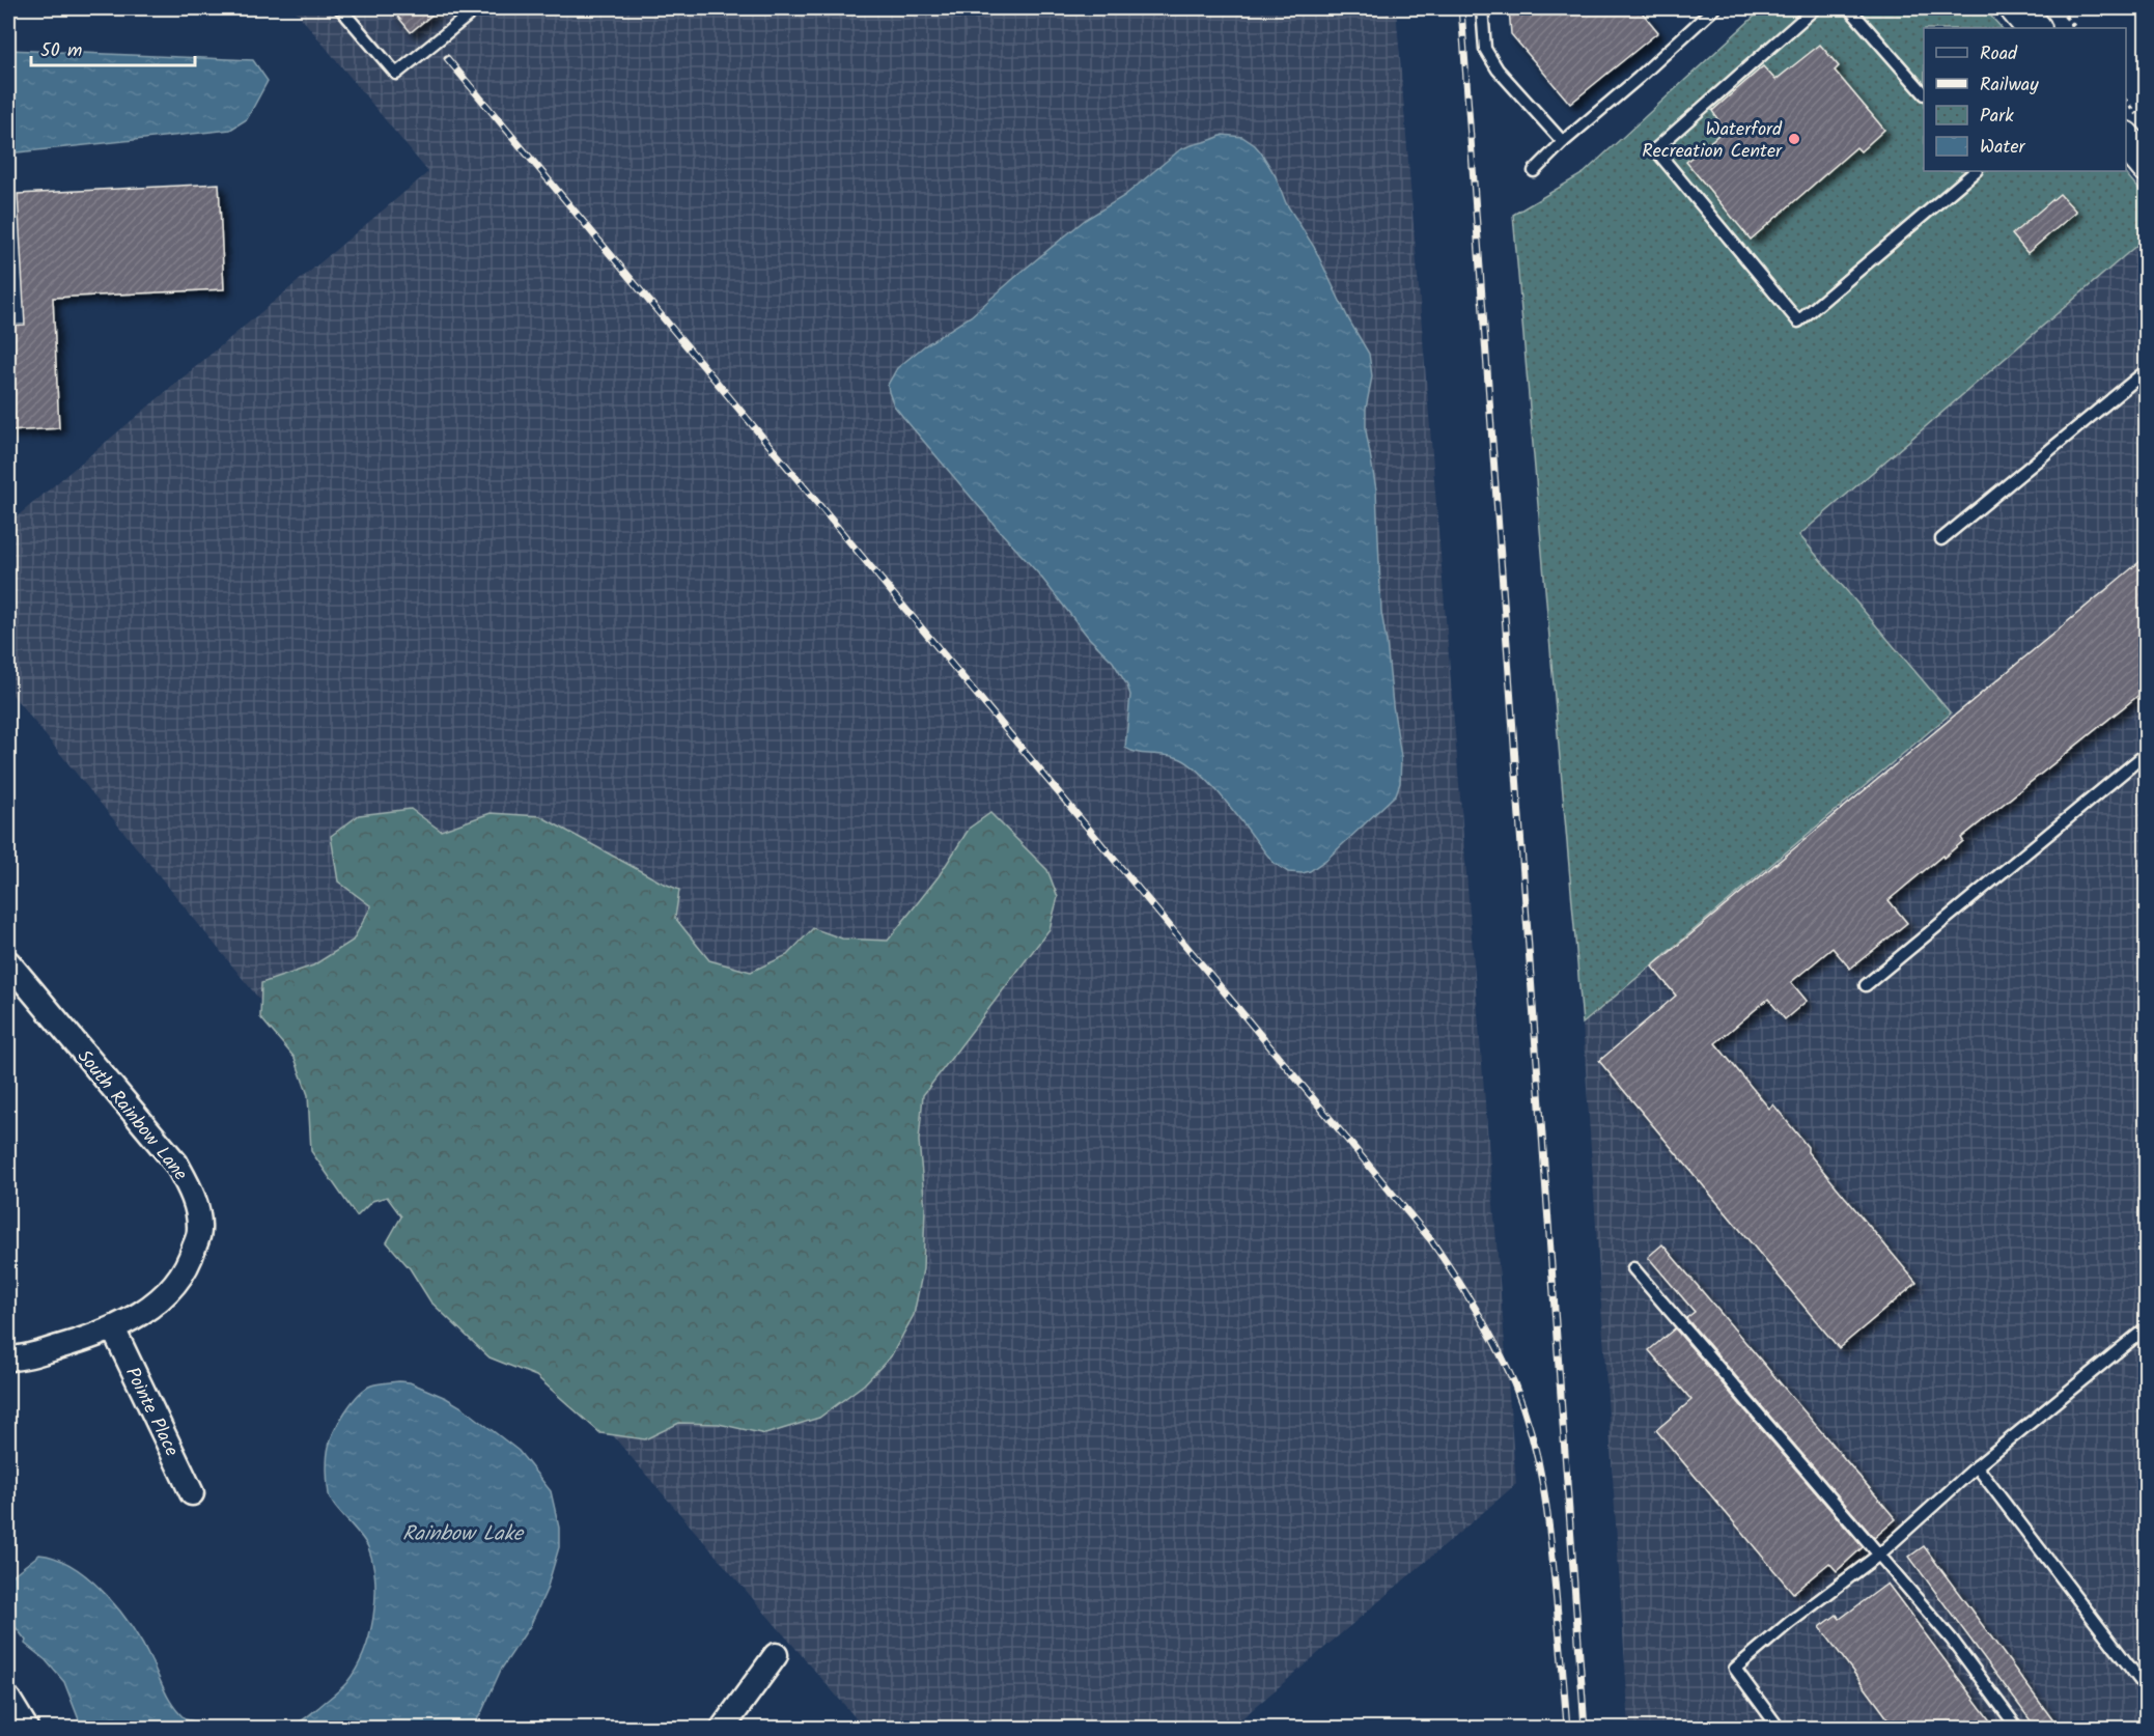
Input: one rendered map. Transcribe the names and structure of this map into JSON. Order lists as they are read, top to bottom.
{
  "streets": {
    "street": ["South Rainbow Lane", "Pointe Place"]
  },
  "crossings": [
    ["South Rainbow Lane", "Pointe Place"]
  ],
  "water": ["Rainbow Lake"],
  "places": ["Waterford Recreation Center"],
  "legend": [
    "Road",
    "Railway",
    "Park",
    "Water"
  ],
  "scale_bar": "50 m"
}
